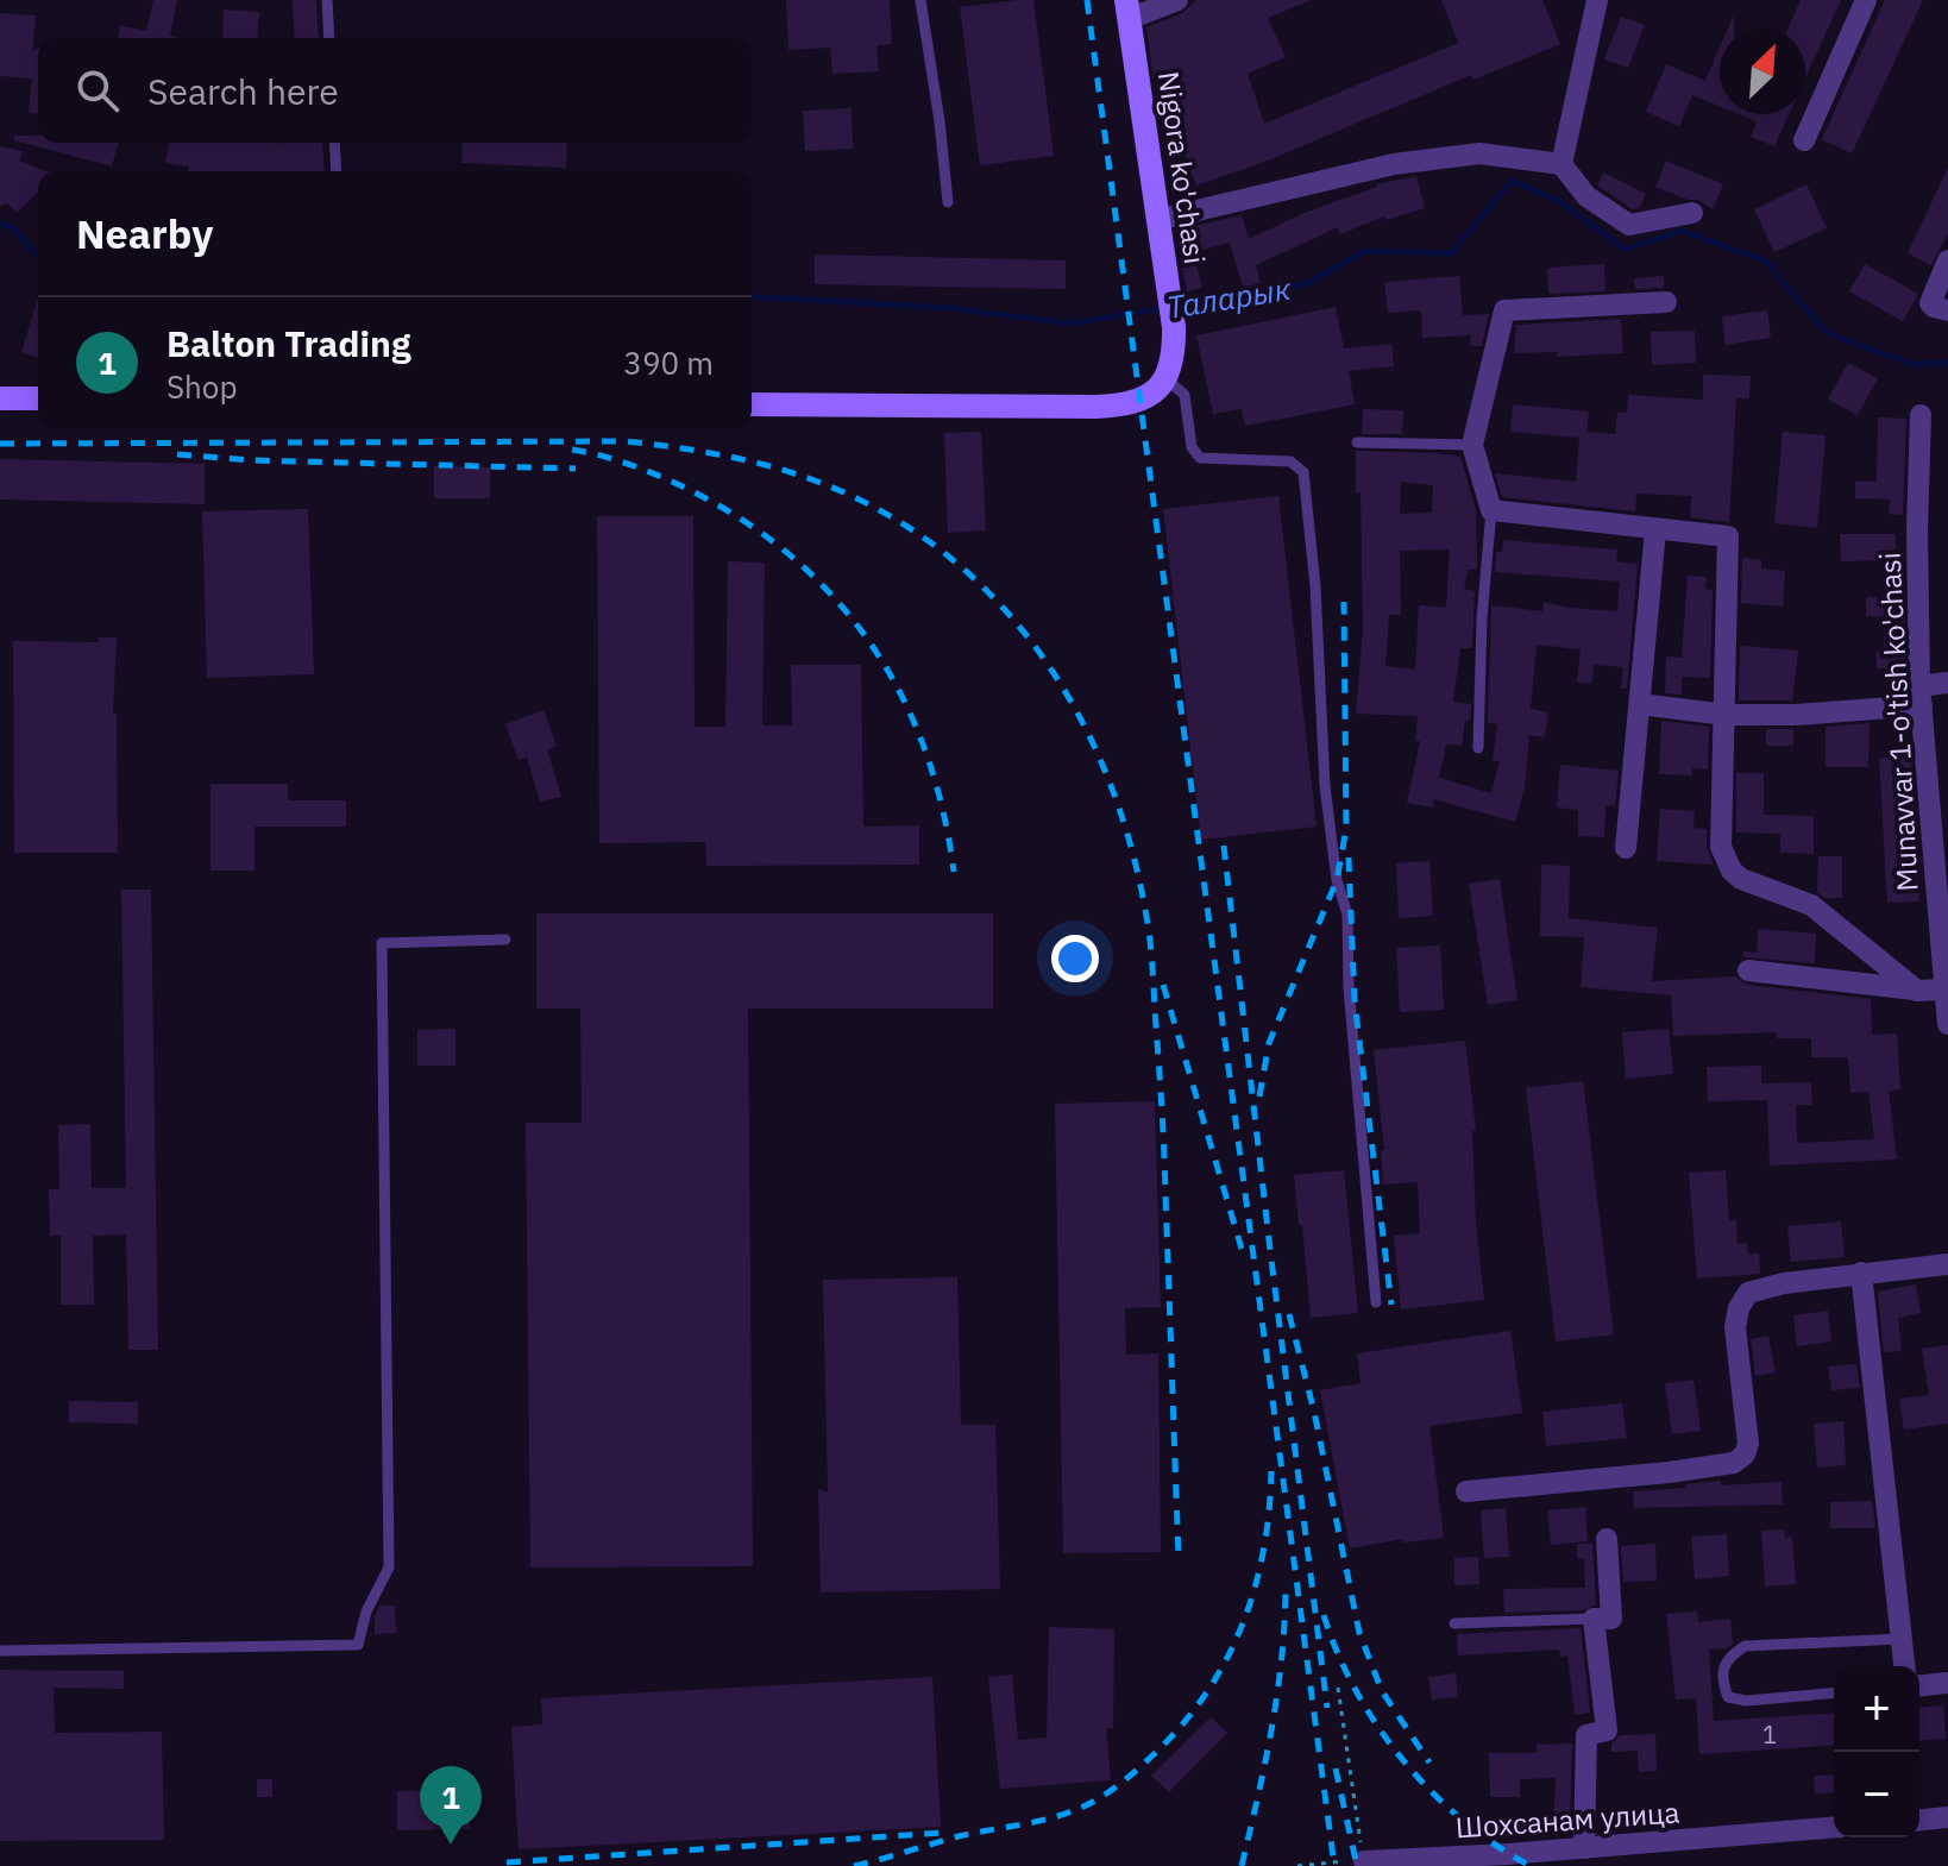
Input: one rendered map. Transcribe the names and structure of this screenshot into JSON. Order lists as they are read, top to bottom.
{
  "streets": {
    "street": ["Nigora ko'chasi", "Munavvar 1-o'tish ko'chasi", "Шохсанам улица"]
  },
  "water": ["Таларык"],
  "house_numbers": ["1"],
  "north": "top right",
  "page": {
    "search": "Search here",
    "heading": "Nearby",
    "list": [
      {
        "mark": "1",
        "name": "Balton Trading",
        "note": "Shop",
        "value": "390 m"
      }
    ],
    "map_buttons": ["+", "−"],
    "pins": "1"
  }
}
